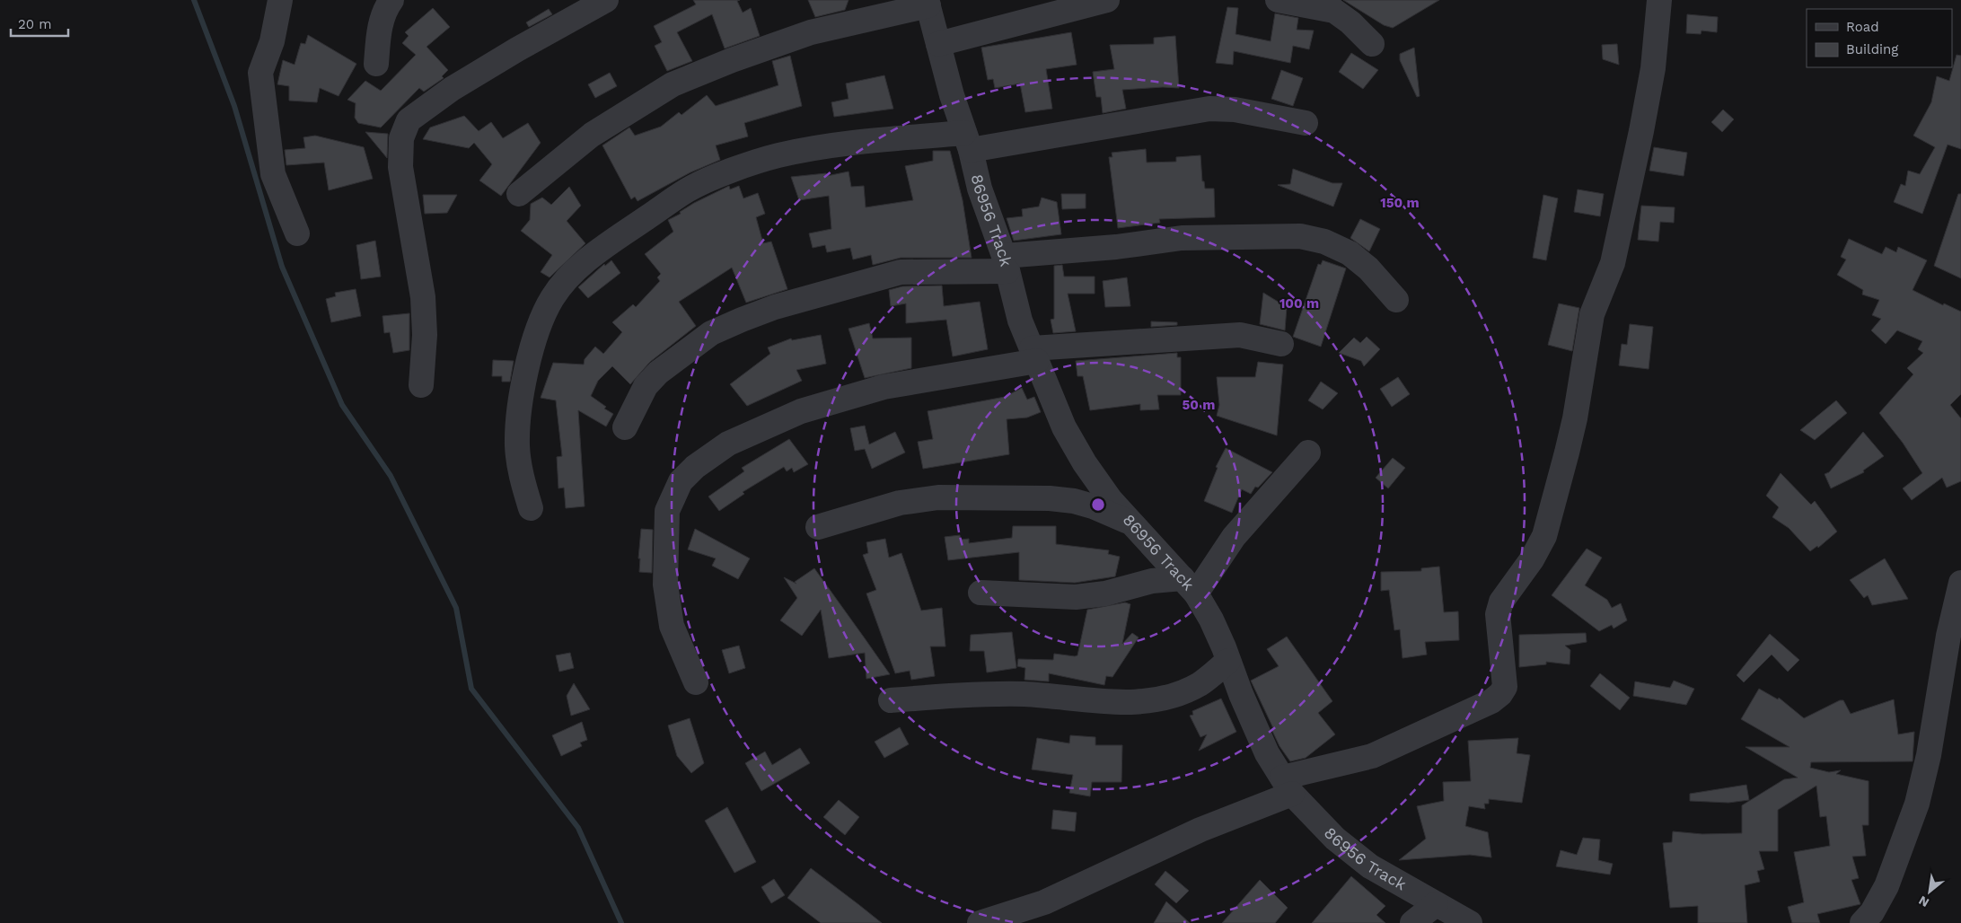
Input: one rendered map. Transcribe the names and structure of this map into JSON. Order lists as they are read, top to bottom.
{
  "streets": {
    "street": ["86956 Track"]
  },
  "legend": ["Road", "Building"],
  "scale_bar": "20 m",
  "north": "bottom left",
  "rings": ["150 m", "100 m", "50 m"]
}
